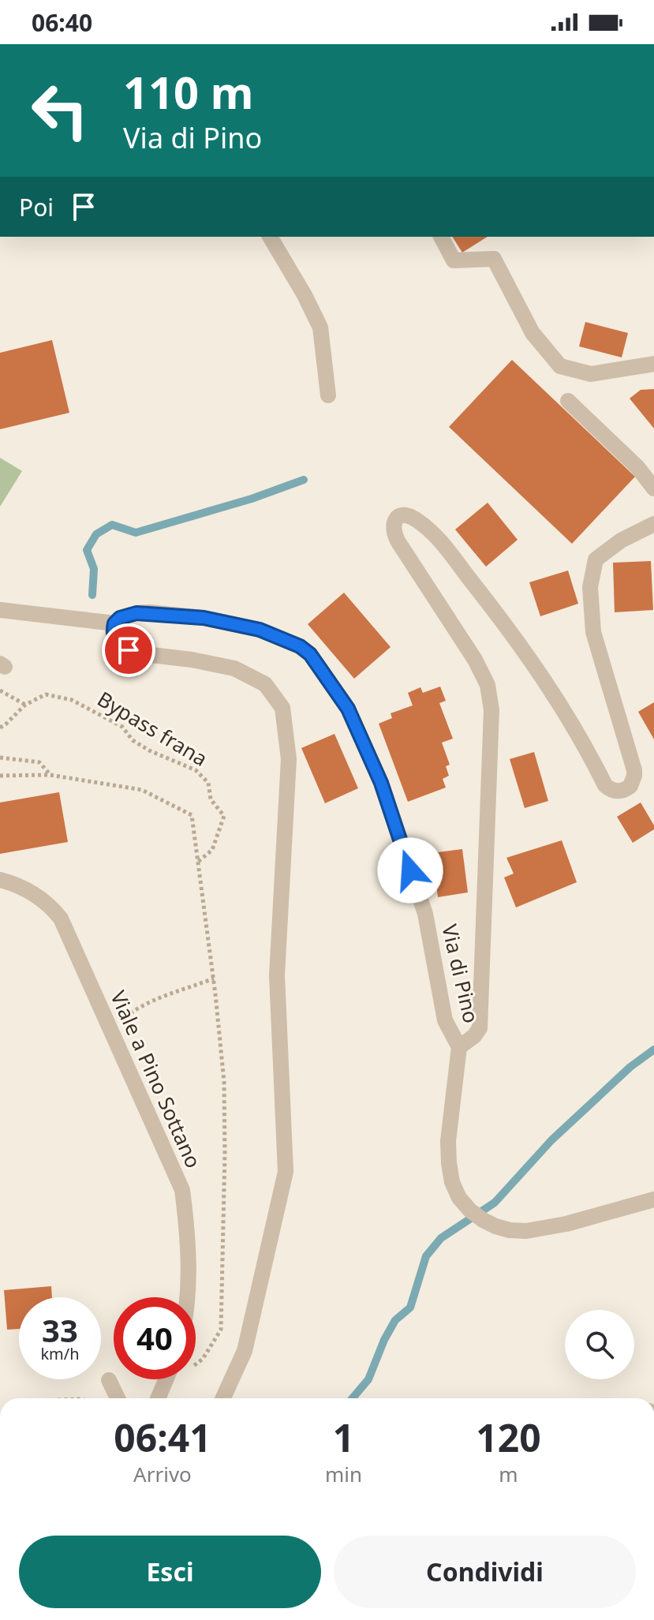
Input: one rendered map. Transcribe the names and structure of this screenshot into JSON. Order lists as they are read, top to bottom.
{
  "streets": {
    "street": ["Via di Pino", "Viale a Pino Sottano"],
    "path": ["Bypass frana"]
  },
  "page": {
    "status": "06:40",
    "turn": ["110 m", "Via di Pino"],
    "then": "Poi",
    "speed": "33 km/h",
    "limit": "40",
    "eta": [
      "06:41",
      "Arrivo",
      "1",
      "min",
      "120",
      "m"
    ],
    "buttons": ["Esci", "Condividi"]
  }
}
